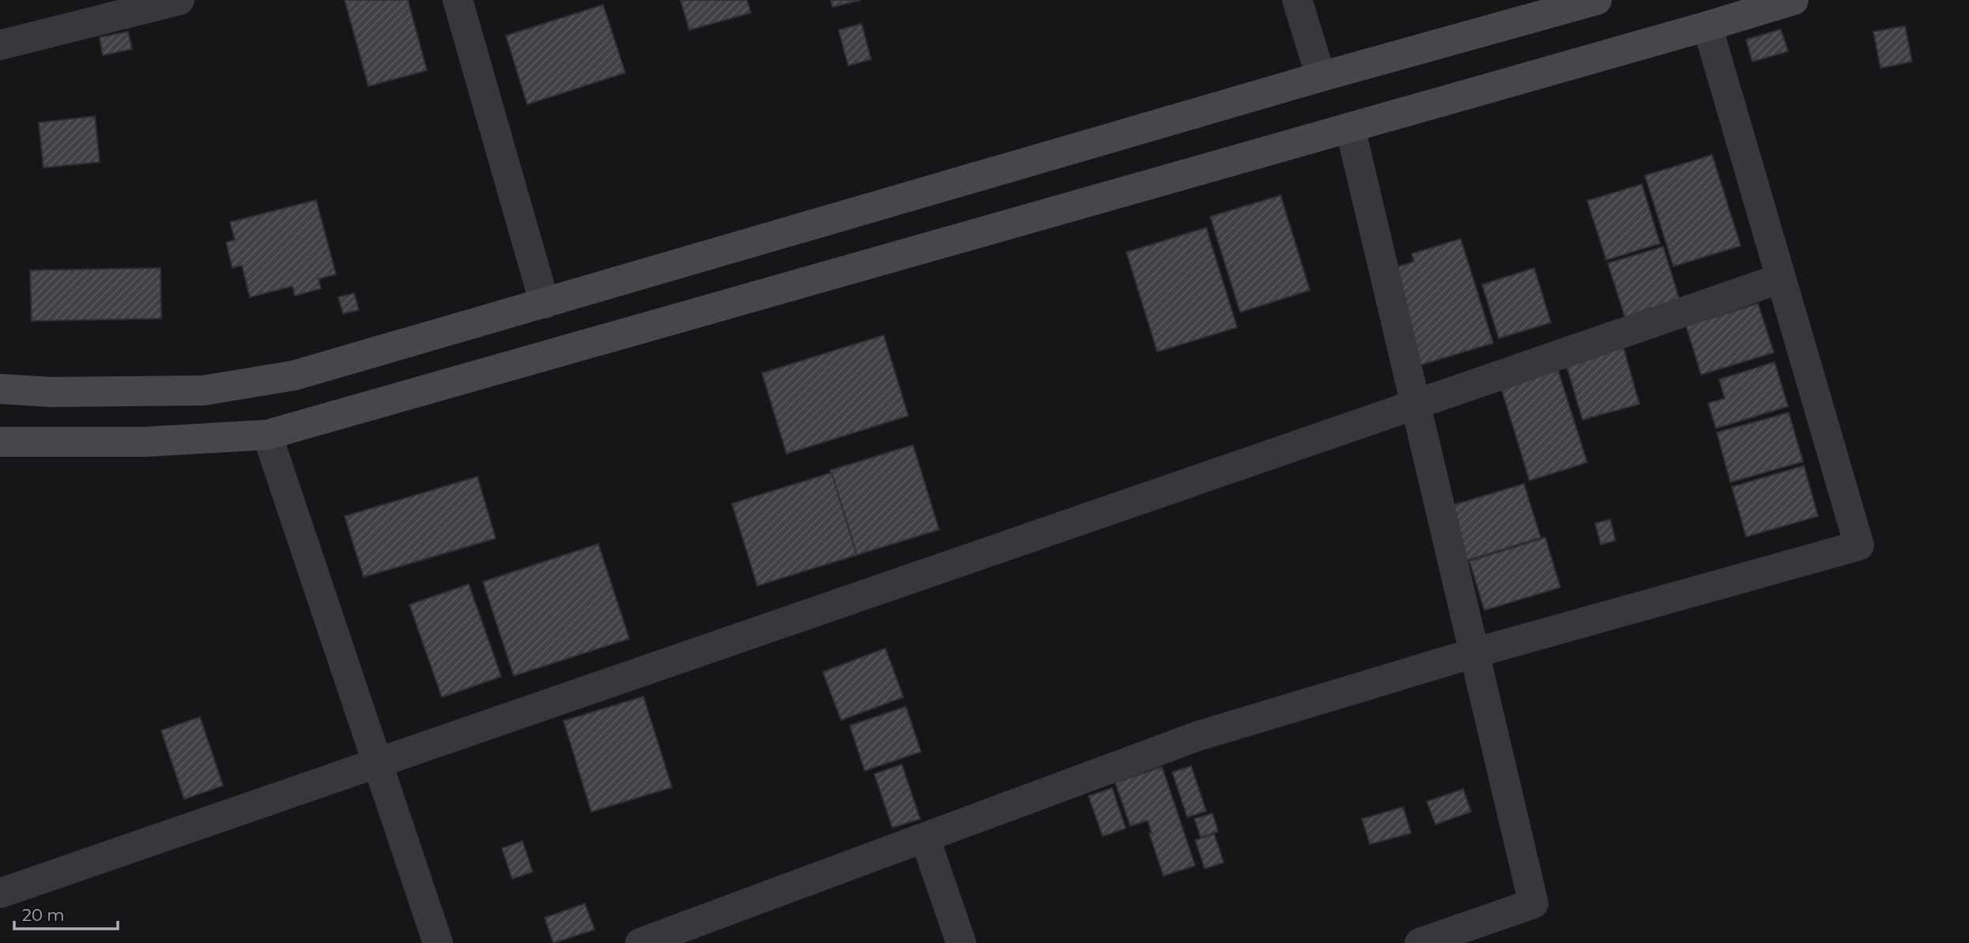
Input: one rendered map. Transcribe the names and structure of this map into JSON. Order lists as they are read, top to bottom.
{
  "scale_bar": "20 m"
}
